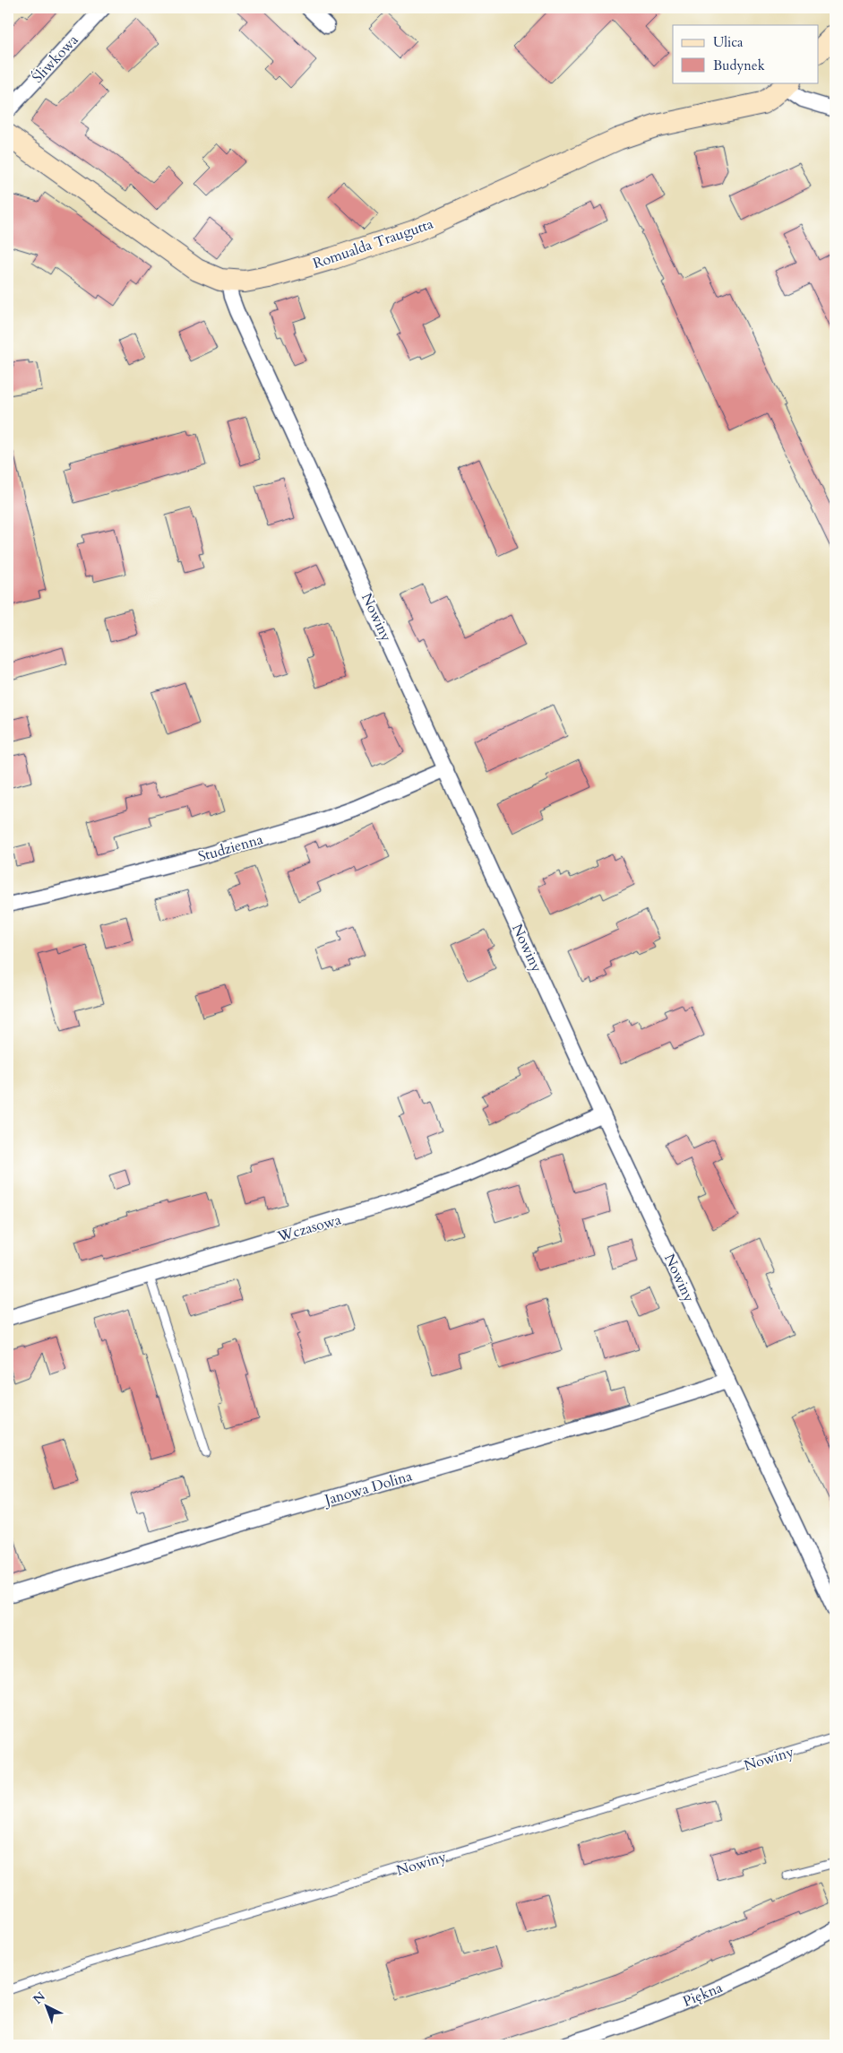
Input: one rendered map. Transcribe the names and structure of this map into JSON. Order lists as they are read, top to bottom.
{
  "streets": {
    "street": [
      "Śliwkowa",
      "Romualda Traugutta",
      "Nowiny",
      "Studzienna",
      "Wczasowa",
      "Janowa Dolina",
      "Piękna"
    ]
  },
  "crossings": [
    ["Romualda Traugutta", "Nowiny"],
    ["Nowiny", "Studzienna"],
    ["Nowiny", "Wczasowa"],
    ["Nowiny", "Janowa Dolina"]
  ],
  "legend": ["Ulica", "Budynek"],
  "north": "top left"
}
